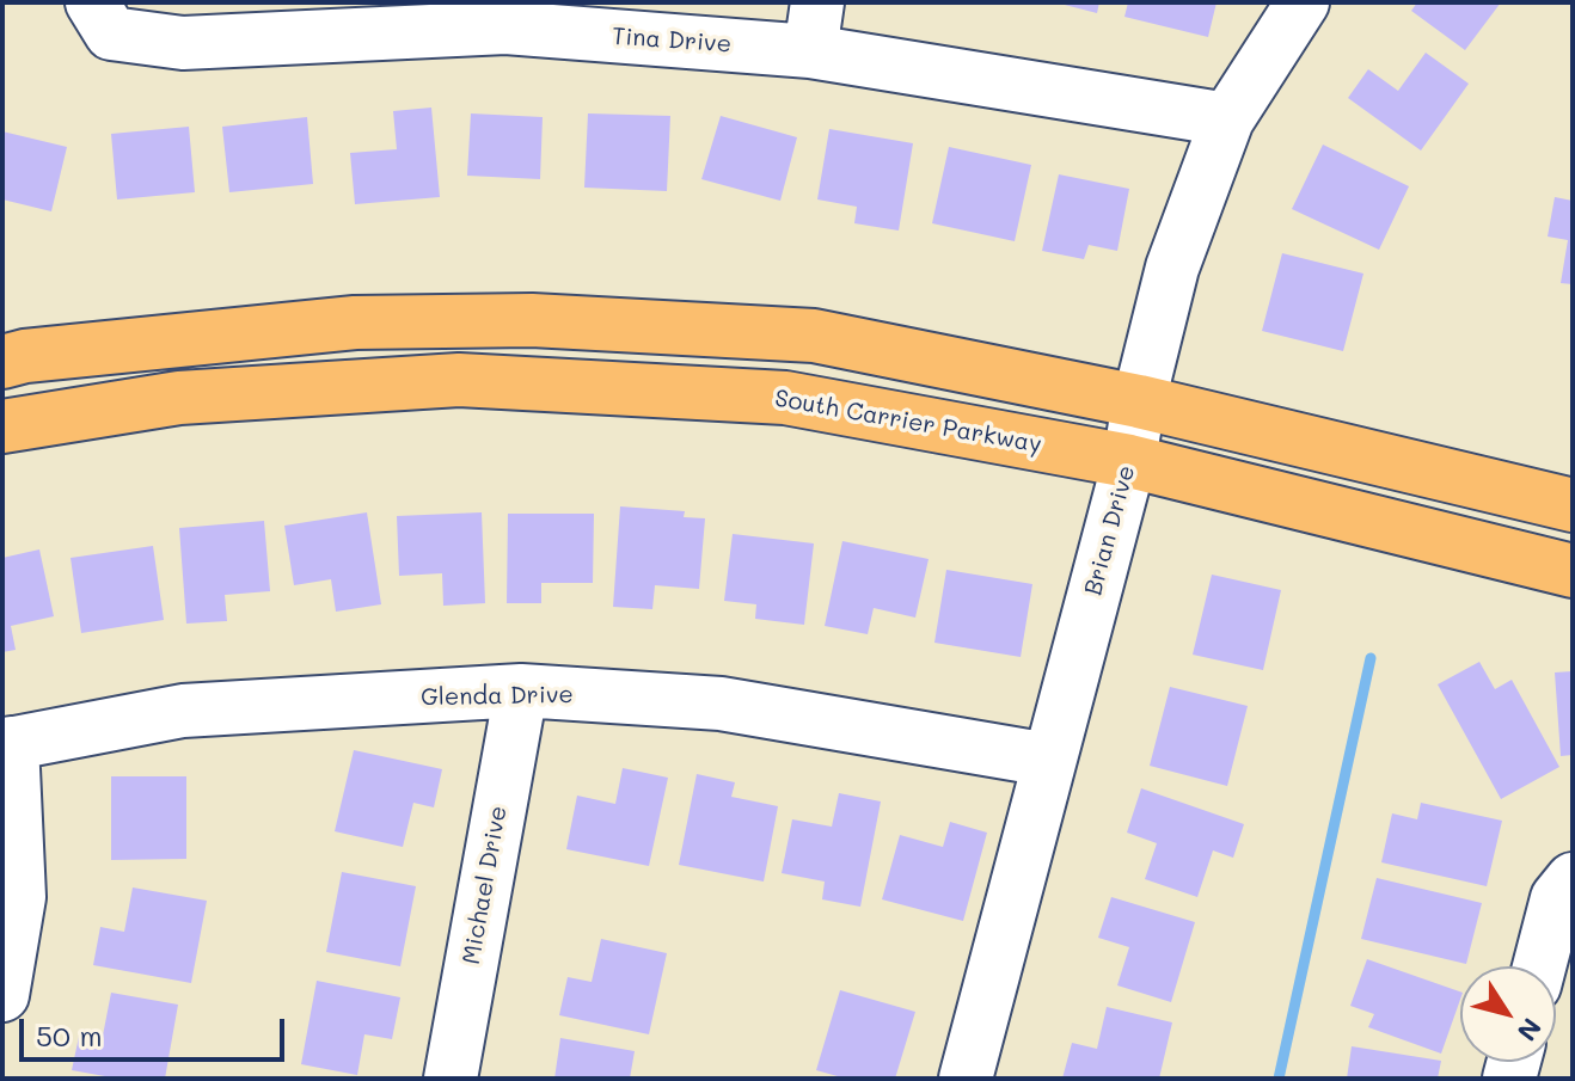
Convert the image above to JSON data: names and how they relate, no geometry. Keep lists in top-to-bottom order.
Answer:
{
  "streets": {
    "main road": ["South Carrier Parkway"],
    "street": [
      "Tina Drive",
      "Brian Drive",
      "Glenda Drive",
      "Michael Drive"
    ]
  },
  "crossings": [
    ["Tina Drive", "Brian Drive"],
    ["South Carrier Parkway", "Brian Drive"],
    ["Brian Drive", "Glenda Drive"],
    ["Glenda Drive", "Michael Drive"]
  ],
  "scale_bar": "50 m",
  "north": "bottom right"
}
